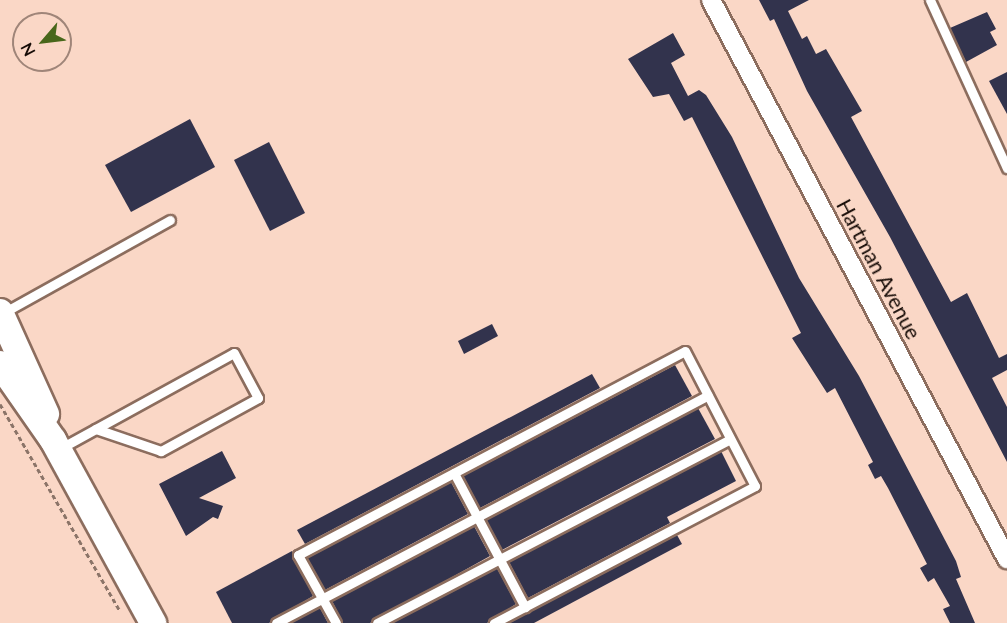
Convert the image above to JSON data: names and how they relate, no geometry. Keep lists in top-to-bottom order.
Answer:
{
  "streets": {
    "street": ["Hartman Avenue"]
  },
  "north": "bottom left"
}
